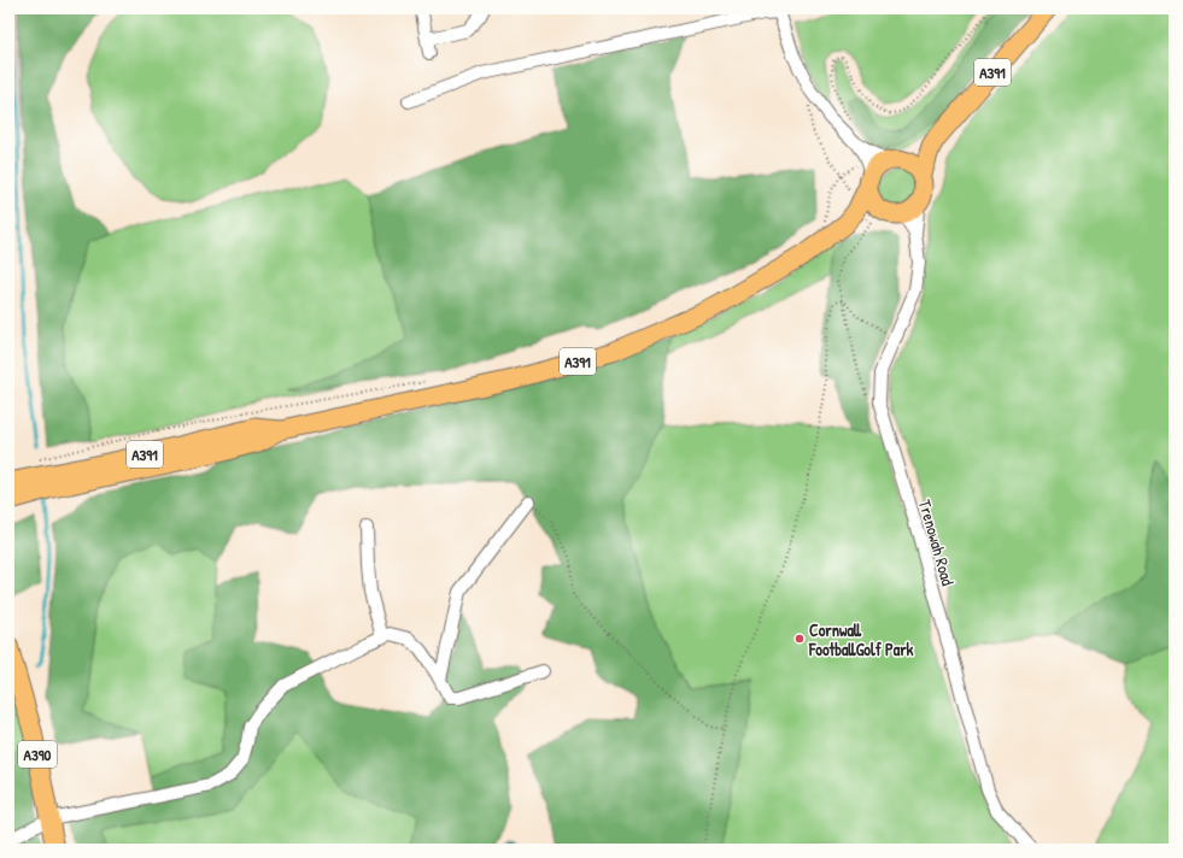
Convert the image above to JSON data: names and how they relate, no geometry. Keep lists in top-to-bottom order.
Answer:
{
  "streets": {
    "highway": ["A391", "A390"],
    "street": ["Trenowah Road"]
  },
  "crossings": [
    ["A391", "Trenowah Road"]
  ],
  "places": ["Cornwall FootballGolf Park"]
}
